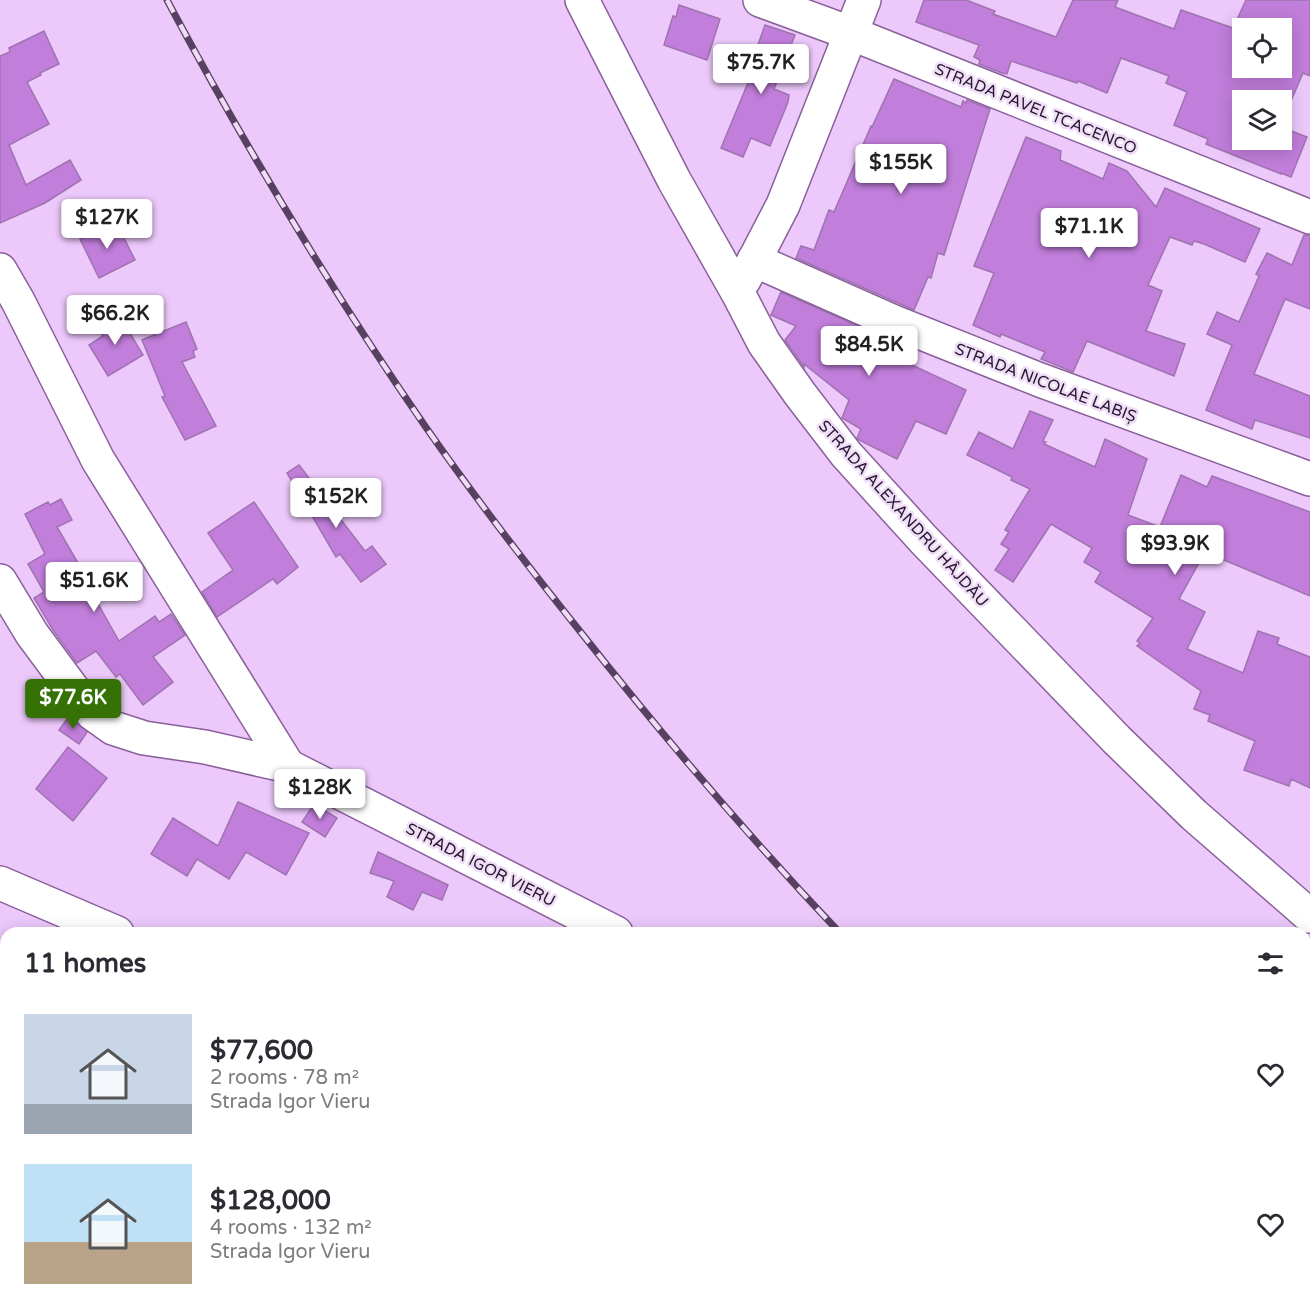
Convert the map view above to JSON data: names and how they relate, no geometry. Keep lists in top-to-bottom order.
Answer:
{
  "streets": {
    "street": [
      "STRADA PAVEL TCACENCO",
      "STRADA NICOLAE LABIȘ",
      "STRADA ALEXANDRU HÂJDĂU",
      "STRADA IGOR VIERU"
    ]
  },
  "page": {
    "price": [
      "$75.7K",
      "$155K",
      "$127K",
      "$71.1K",
      "$66.2K",
      "$84.5K",
      "$152K",
      "$93.9K",
      "$51.6K",
      "$77.6K",
      "$128K"
    ],
    "heading": "11 homes",
    "list": [
      {
        "name": "$77,600",
        "note": "2 rooms · 78 m² · Strada Igor Vieru"
      },
      {
        "name": "$128,000",
        "note": "4 rooms · 132 m² · Strada Igor Vieru"
      }
    ]
  }
}
